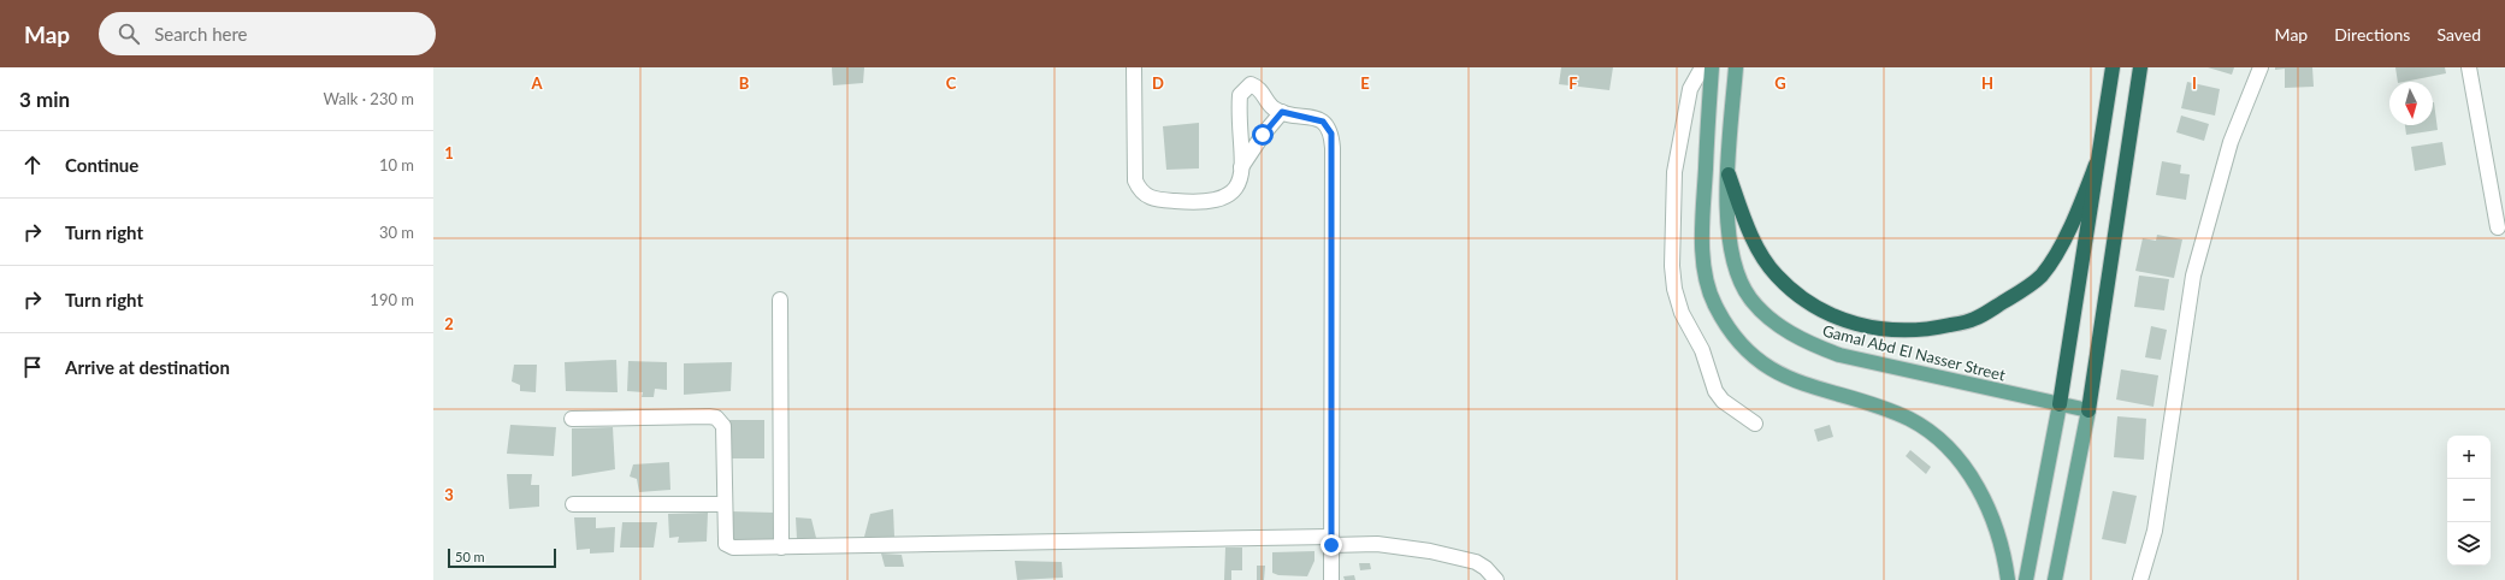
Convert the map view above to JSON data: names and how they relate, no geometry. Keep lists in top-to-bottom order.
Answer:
{
  "streets": {
    "main road": ["Gamal Abd El Nasser Street"]
  },
  "scale_bar": "50 m",
  "north": "bottom",
  "page": {
    "header": "Map",
    "search": "Search here",
    "nav": ["Map", "Directions", "Saved"],
    "heading": ["3 min", "Walk · 230 m"],
    "list": [
      ["Continue", "10 m"],
      ["Turn right", "30 m"],
      ["Turn right", "190 m"],
      "Arrive at destination"
    ],
    "map_buttons": ["+", "−"],
    "scale": "50 m"
  },
  "grid": {
    "columns": [
      "A",
      "B",
      "C",
      "D",
      "E",
      "F",
      "G",
      "H",
      "I"
    ],
    "rows": ["1", "2", "3"]
  }
}
